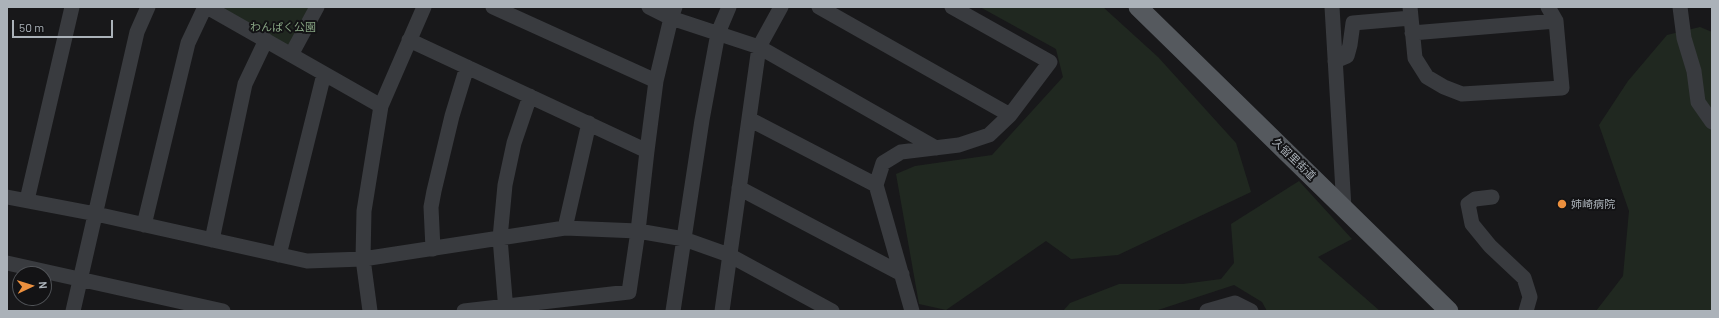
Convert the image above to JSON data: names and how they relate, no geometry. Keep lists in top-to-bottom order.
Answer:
{
  "streets": {
    "main road": ["久留里街道"]
  },
  "parks": ["わんぱく公園"],
  "places": ["姉崎病院"],
  "scale_bar": "50 m",
  "north": "right"
}
